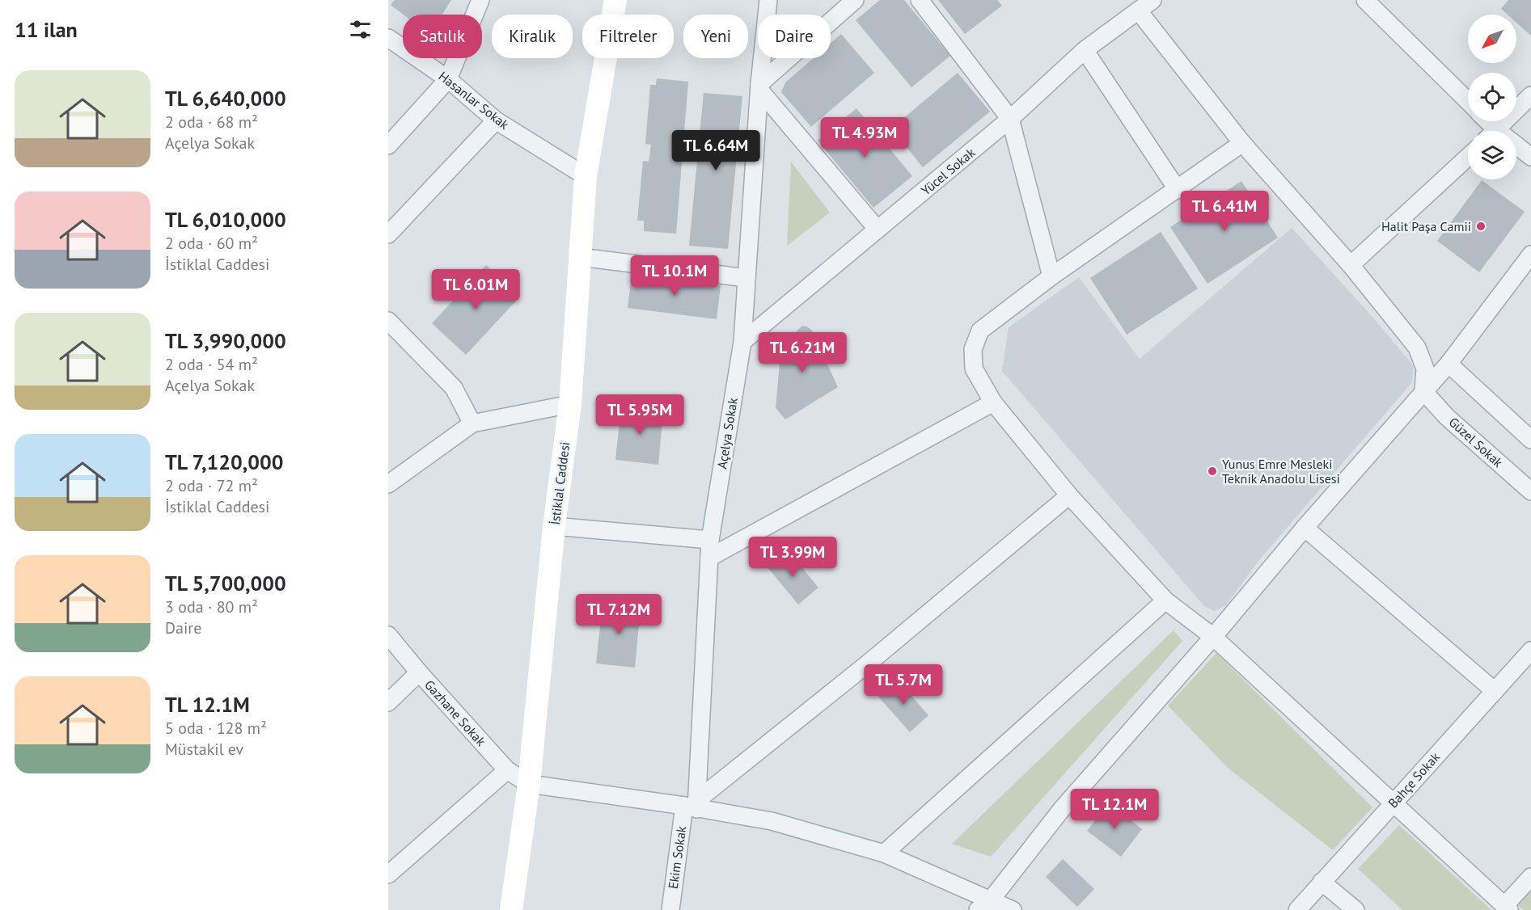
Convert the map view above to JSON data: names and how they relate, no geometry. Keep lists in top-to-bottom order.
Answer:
{
  "streets": {
    "main road": ["İstiklal Caddesi"],
    "street": [
      "Hasanlar Sokak",
      "Yücel Sokak",
      "Açelya Sokak",
      "Güzel Sokak",
      "Gazhane Sokak",
      "Bahçe Sokak",
      "Ekim Sokak"
    ]
  },
  "crossings": [
    ["Hasanlar Sokak", "İstiklal Caddesi"],
    ["Yücel Sokak", "Açelya Sokak"],
    ["Açelya Sokak", "Ekim Sokak"],
    ["İstiklal Caddesi", "Gazhane Sokak"]
  ],
  "places": ["Halit Paşa Camii", "Yunus Emre Mesleki Teknik Anadolu Lisesi"],
  "north": "bottom left",
  "page": {
    "heading": "11 ilan",
    "chip": [
      "Satılık",
      "Kiralık",
      "Filtreler",
      "Yeni",
      "Daire"
    ],
    "list": [
      {
        "name": "TL 6,640,000",
        "note": "2 oda · 68 m² · Açelya Sokak"
      },
      {
        "name": "TL 6,010,000",
        "note": "2 oda · 60 m² · İstiklal Caddesi"
      },
      {
        "name": "TL 3,990,000",
        "note": "2 oda · 54 m² · Açelya Sokak"
      },
      {
        "name": "TL 7,120,000",
        "note": "2 oda · 72 m² · İstiklal Caddesi"
      },
      {
        "name": "TL 5,700,000",
        "note": "3 oda · 80 m² · Daire"
      },
      {
        "name": "TL 12.1M",
        "note": "5 oda · 128 m² · Müstakil ev"
      }
    ],
    "price": [
      "TL 4.93M",
      "TL 6.64M",
      "TL 6.41M",
      "TL 10.1M",
      "TL 6.01M",
      "TL 6.21M",
      "TL 5.95M",
      "TL 3.99M",
      "TL 7.12M",
      "TL 5.7M",
      "TL 12.1M"
    ]
  }
}
